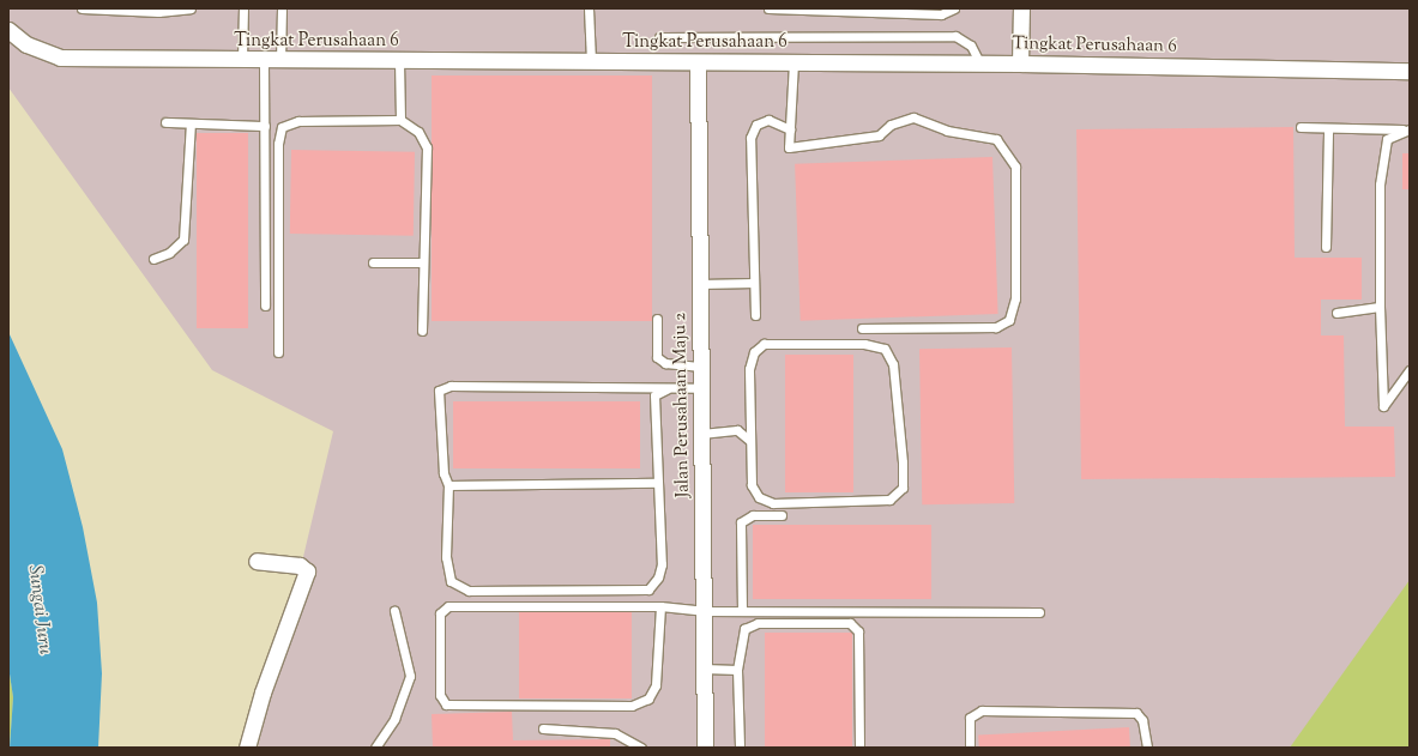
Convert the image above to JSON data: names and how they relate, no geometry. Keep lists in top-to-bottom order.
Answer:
{
  "streets": {
    "street": ["Tingkat Perusahaan 6", "Jalan Perusahaan Maju 2"]
  },
  "crossings": [
    ["Tingkat Perusahaan 6", "Jalan Perusahaan Maju 2"]
  ],
  "water": ["Sungai Juru"]
}
